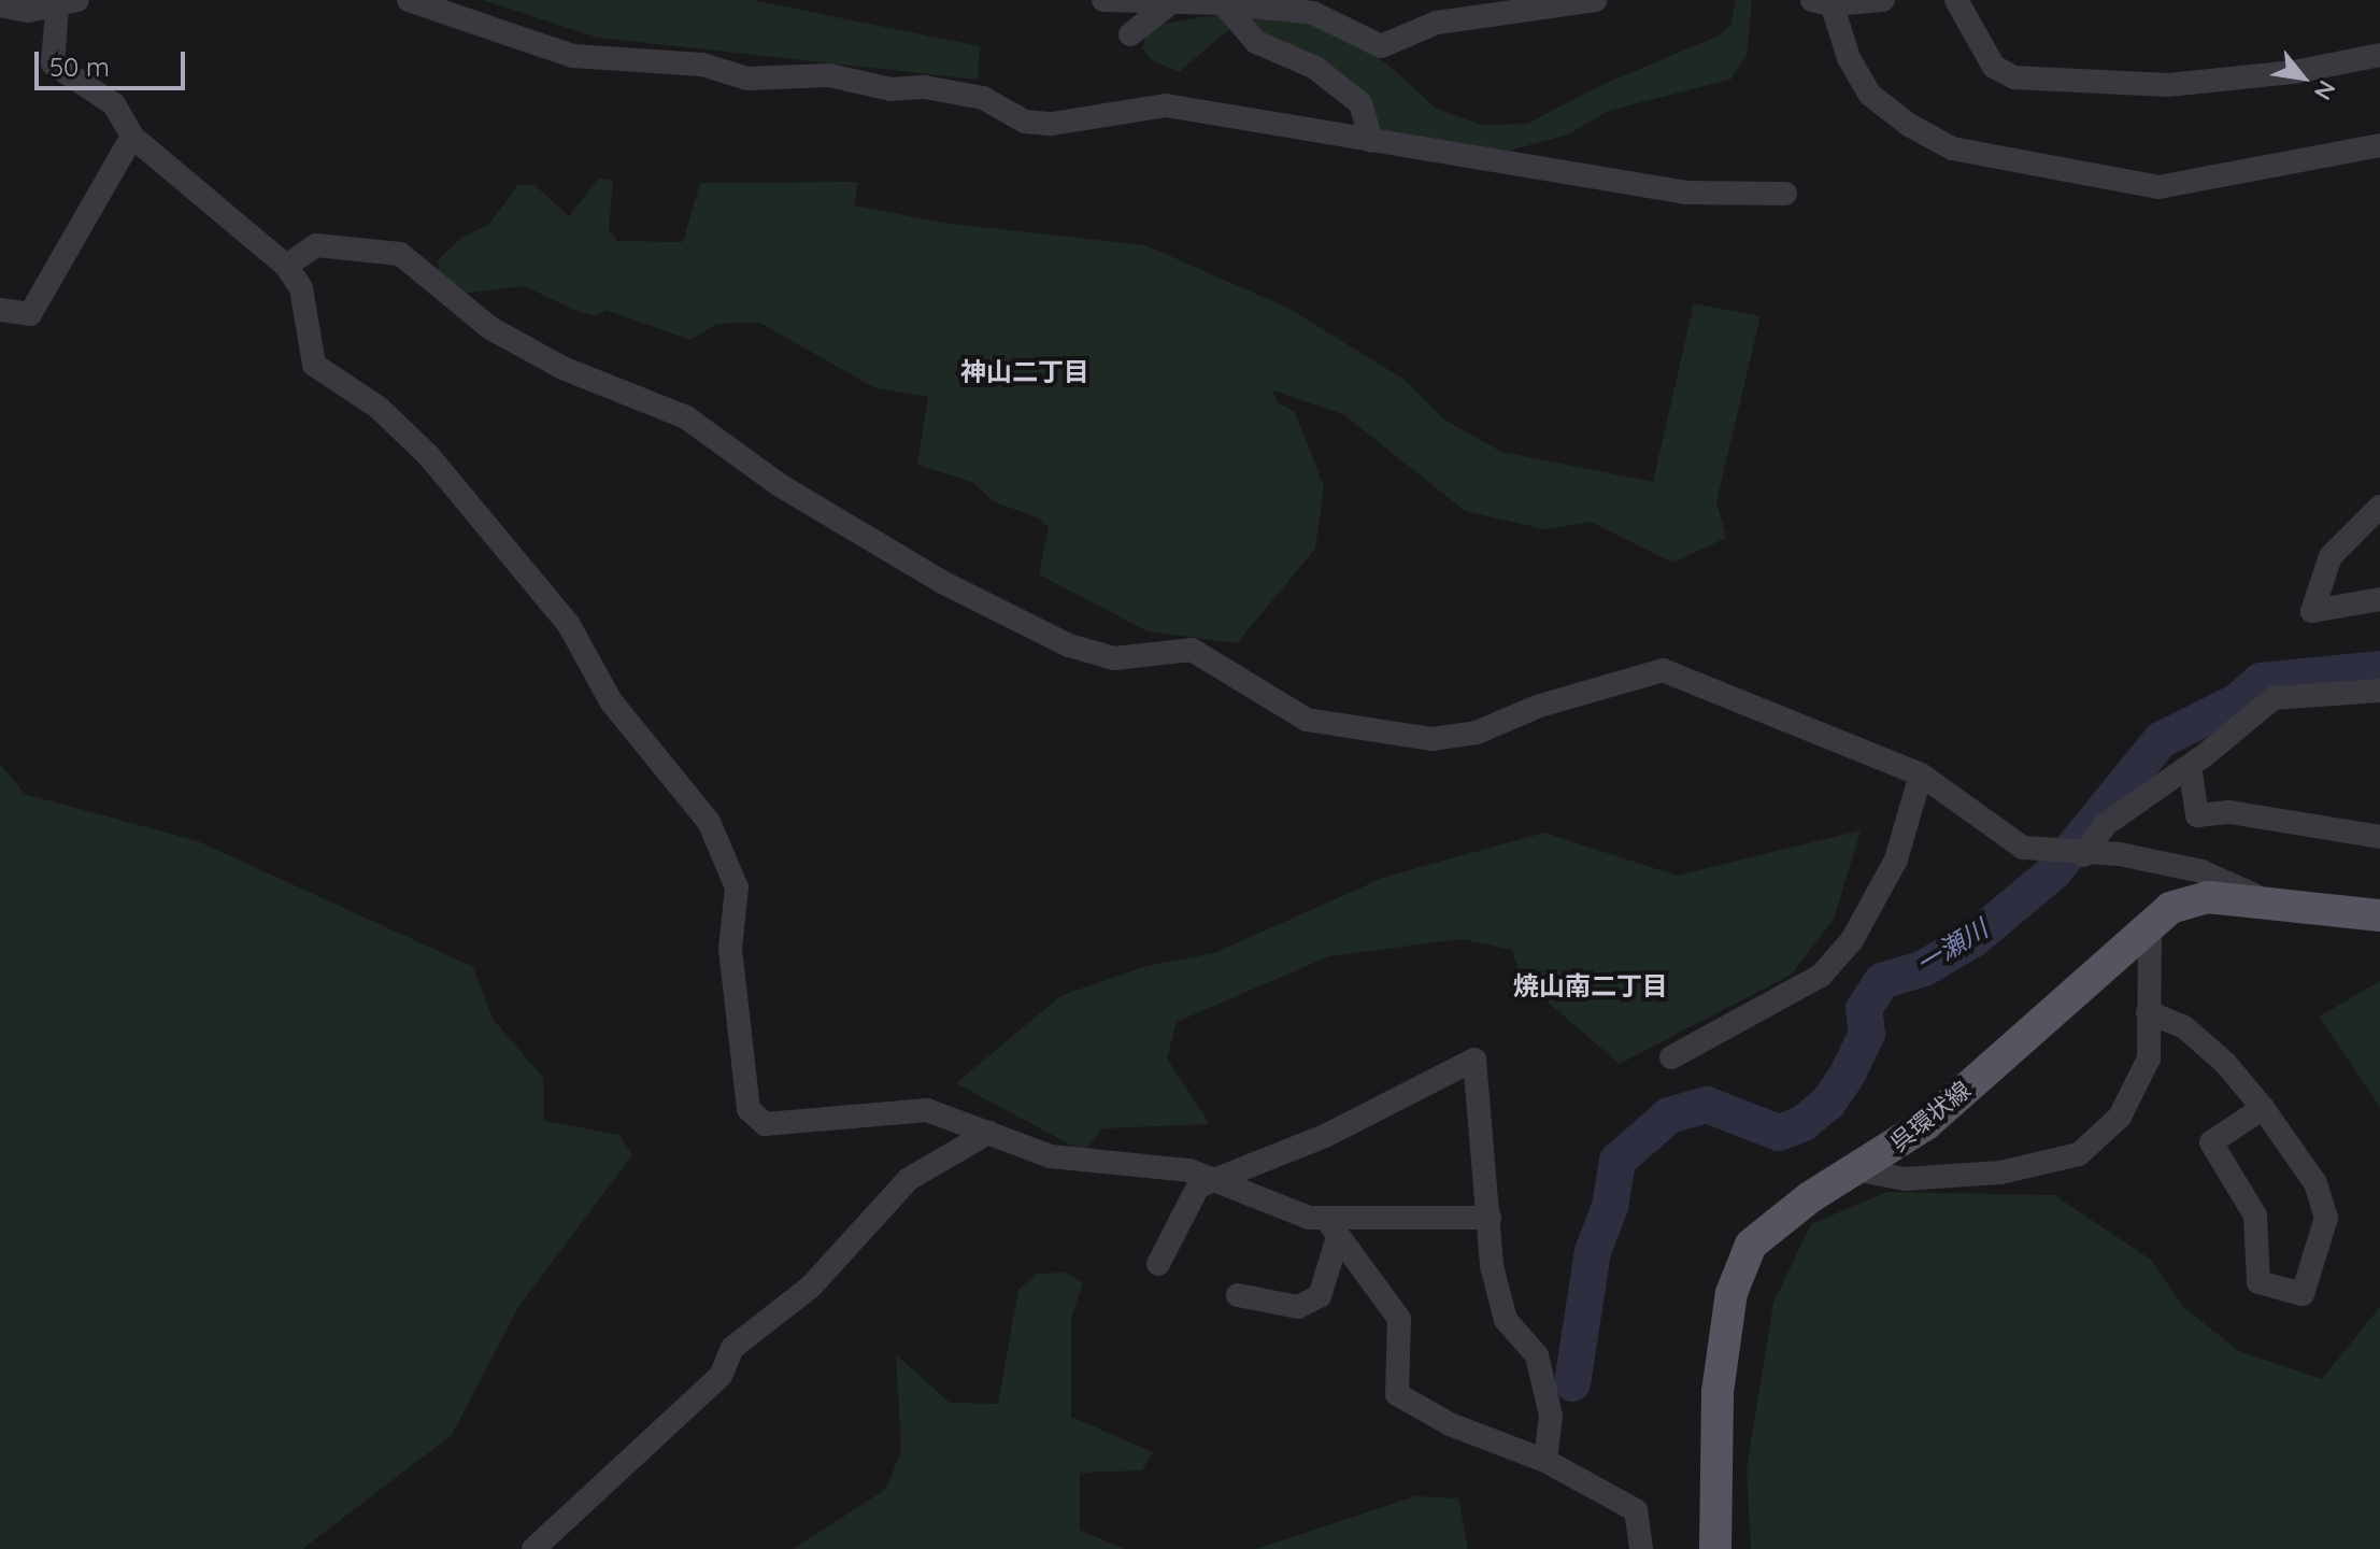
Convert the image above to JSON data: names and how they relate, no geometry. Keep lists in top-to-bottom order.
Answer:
{
  "streets": {
    "main road": ["呉環状線"]
  },
  "districts": ["神山二丁目", "焼山南二丁目"],
  "water": ["一瀬川"],
  "scale_bar": "50 m",
  "north": "bottom right"
}
